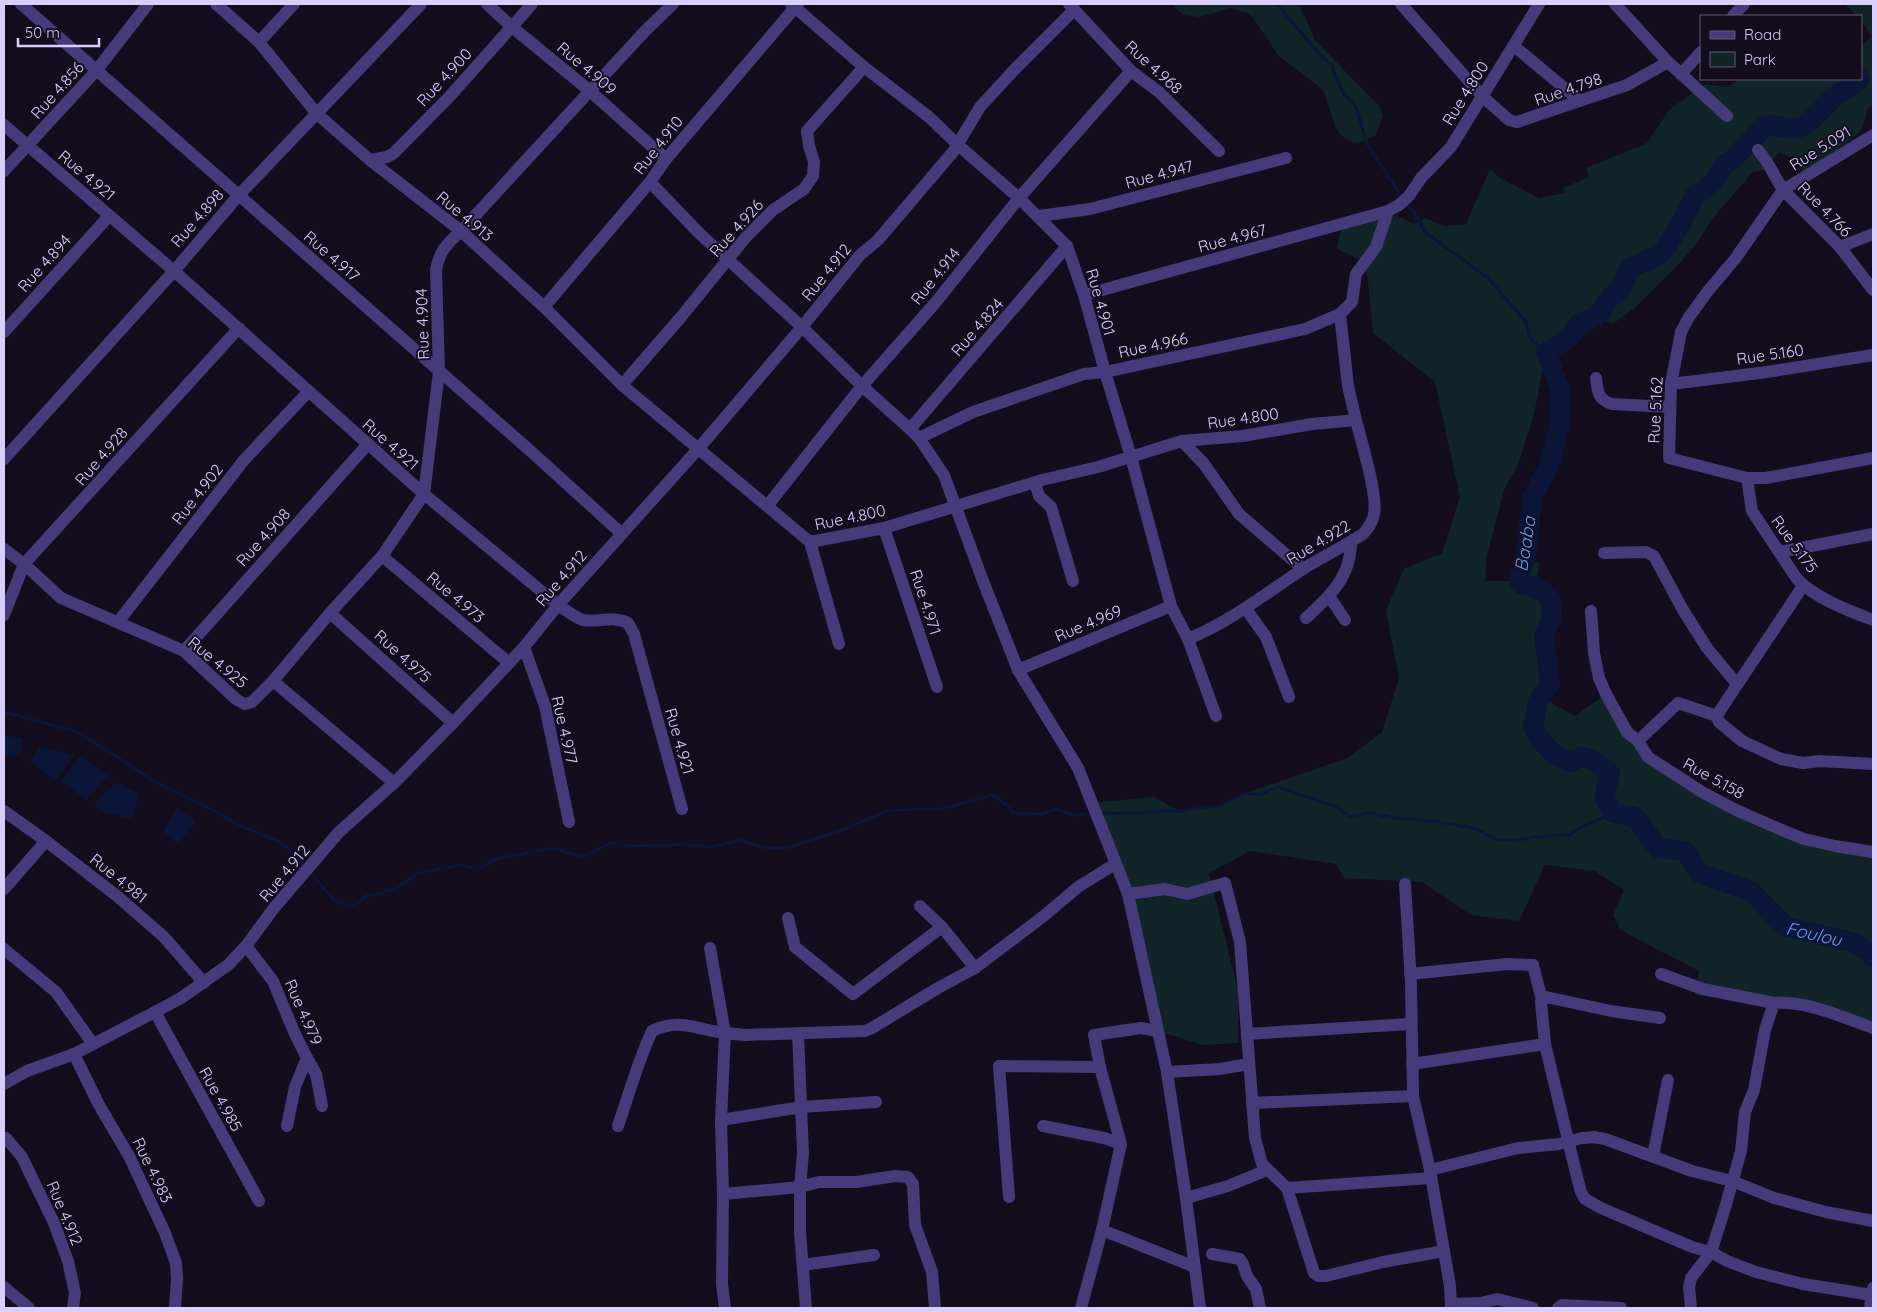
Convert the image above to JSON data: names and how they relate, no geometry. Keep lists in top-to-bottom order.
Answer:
{
  "streets": {
    "street": [
      "Rue 4.968",
      "Rue 4.909",
      "Rue 4.900",
      "Rue 4.798",
      "Rue 4.856",
      "Rue 4.800",
      "Rue 4.910",
      "Rue 5.091",
      "Rue 4.947",
      "Rue 4.921",
      "Rue 4.766",
      "Rue 4.913",
      "Rue 4.898",
      "Rue 4.926",
      "Rue 4.967",
      "Rue 4.917",
      "Rue 4.894",
      "Rue 4.912",
      "Rue 4.914",
      "Rue 4.901",
      "Rue 4.904",
      "Rue 4.824",
      "Rue 4.966",
      "Rue 5.160",
      "Rue 5.162",
      "Rue 4.928",
      "Rue 4.902",
      "Rue 4.908",
      "Rue 4.922",
      "Rue 5.175",
      "Rue 4.973",
      "Rue 4.971",
      "Rue 4.969",
      "Rue 4.975",
      "Rue 4.925",
      "Rue 4.977",
      "Rue 5.158",
      "Rue 4.981",
      "Rue 4.979",
      "Rue 4.985",
      "Rue 4.983"
    ]
  },
  "crossings": [
    ["Rue 4.968", "Rue 4.912"],
    ["Rue 4.968", "Rue 4.914"],
    ["Rue 4.909", "Rue 4.900"],
    ["Rue 4.909", "Rue 4.910"],
    ["Rue 4.909", "Rue 4.904"],
    ["Rue 4.900", "Rue 4.913"],
    ["Rue 4.798", "Rue 4.800"],
    ["Rue 4.856", "Rue 4.921"],
    ["Rue 4.856", "Rue 4.917"],
    ["Rue 4.800", "Rue 4.913"],
    ["Rue 4.800", "Rue 4.967"],
    ["Rue 4.800", "Rue 4.912"],
    ["Rue 4.800", "Rue 4.914"],
    ["Rue 4.800", "Rue 4.901"],
    ["Rue 4.800", "Rue 4.966"],
    ["Rue 4.800", "Rue 4.922"],
    ["Rue 4.800", "Rue 4.971"],
    ["Rue 4.910", "Rue 4.913"],
    ["Rue 4.910", "Rue 4.901"],
    ["Rue 5.091", "Rue 4.766"],
    ["Rue 5.091", "Rue 5.162"],
    ["Rue 4.947", "Rue 4.901"],
    ["Rue 4.921", "Rue 4.898"],
    ["Rue 4.921", "Rue 4.894"],
    ["Rue 4.921", "Rue 4.912"],
    ["Rue 4.921", "Rue 4.904"],
    ["Rue 4.921", "Rue 4.928"],
    ["Rue 4.921", "Rue 4.902"],
    ["Rue 4.921", "Rue 4.908"],
    ["Rue 4.766", "Rue 5.162"],
    ["Rue 4.913", "Rue 4.898"],
    ["Rue 4.913", "Rue 4.926"],
    ["Rue 4.913", "Rue 4.912"],
    ["Rue 4.913", "Rue 4.904"],
    ["Rue 4.898", "Rue 4.917"],
    ["Rue 4.926", "Rue 4.901"],
    ["Rue 4.967", "Rue 4.901"],
    ["Rue 4.917", "Rue 4.912"],
    ["Rue 4.917", "Rue 4.904"],
    ["Rue 4.912", "Rue 4.901"],
    ["Rue 4.912", "Rue 4.973"],
    ["Rue 4.912", "Rue 4.975"],
    ["Rue 4.912", "Rue 4.925"],
    ["Rue 4.912", "Rue 4.977"],
    ["Rue 4.912", "Rue 4.981"],
    ["Rue 4.912", "Rue 4.979"],
    ["Rue 4.912", "Rue 4.985"],
    ["Rue 4.912", "Rue 4.983"],
    ["Rue 4.914", "Rue 4.901"],
    ["Rue 4.901", "Rue 4.824"],
    ["Rue 4.901", "Rue 4.966"],
    ["Rue 4.901", "Rue 4.922"],
    ["Rue 4.901", "Rue 4.969"],
    ["Rue 4.904", "Rue 4.973"],
    ["Rue 4.904", "Rue 4.975"],
    ["Rue 4.904", "Rue 4.925"],
    ["Rue 4.824", "Rue 4.966"],
    ["Rue 5.160", "Rue 5.162"],
    ["Rue 5.162", "Rue 5.175"],
    ["Rue 4.928", "Rue 4.925"],
    ["Rue 4.902", "Rue 4.925"],
    ["Rue 4.908", "Rue 4.925"]
  ],
  "water": ["Baaba", "Foulou"],
  "legend": ["Road", "Park"],
  "scale_bar": "50 m"
}
